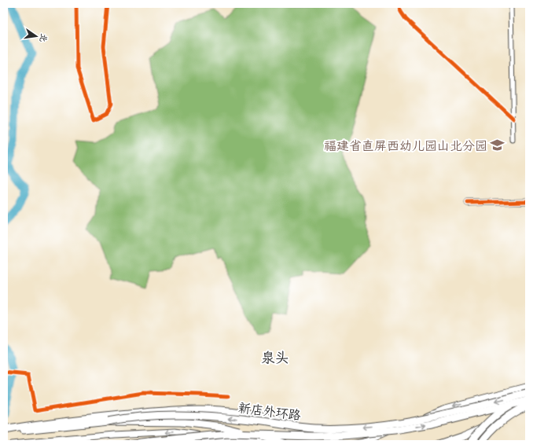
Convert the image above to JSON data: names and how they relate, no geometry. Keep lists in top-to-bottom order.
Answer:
{
  "streets": {
    "highway": ["新店外环路"]
  },
  "districts": ["泉头"],
  "places": {
    "school or university": ["福建省直屏西幼儿园山北分园"]
  },
  "north": "right"
}
